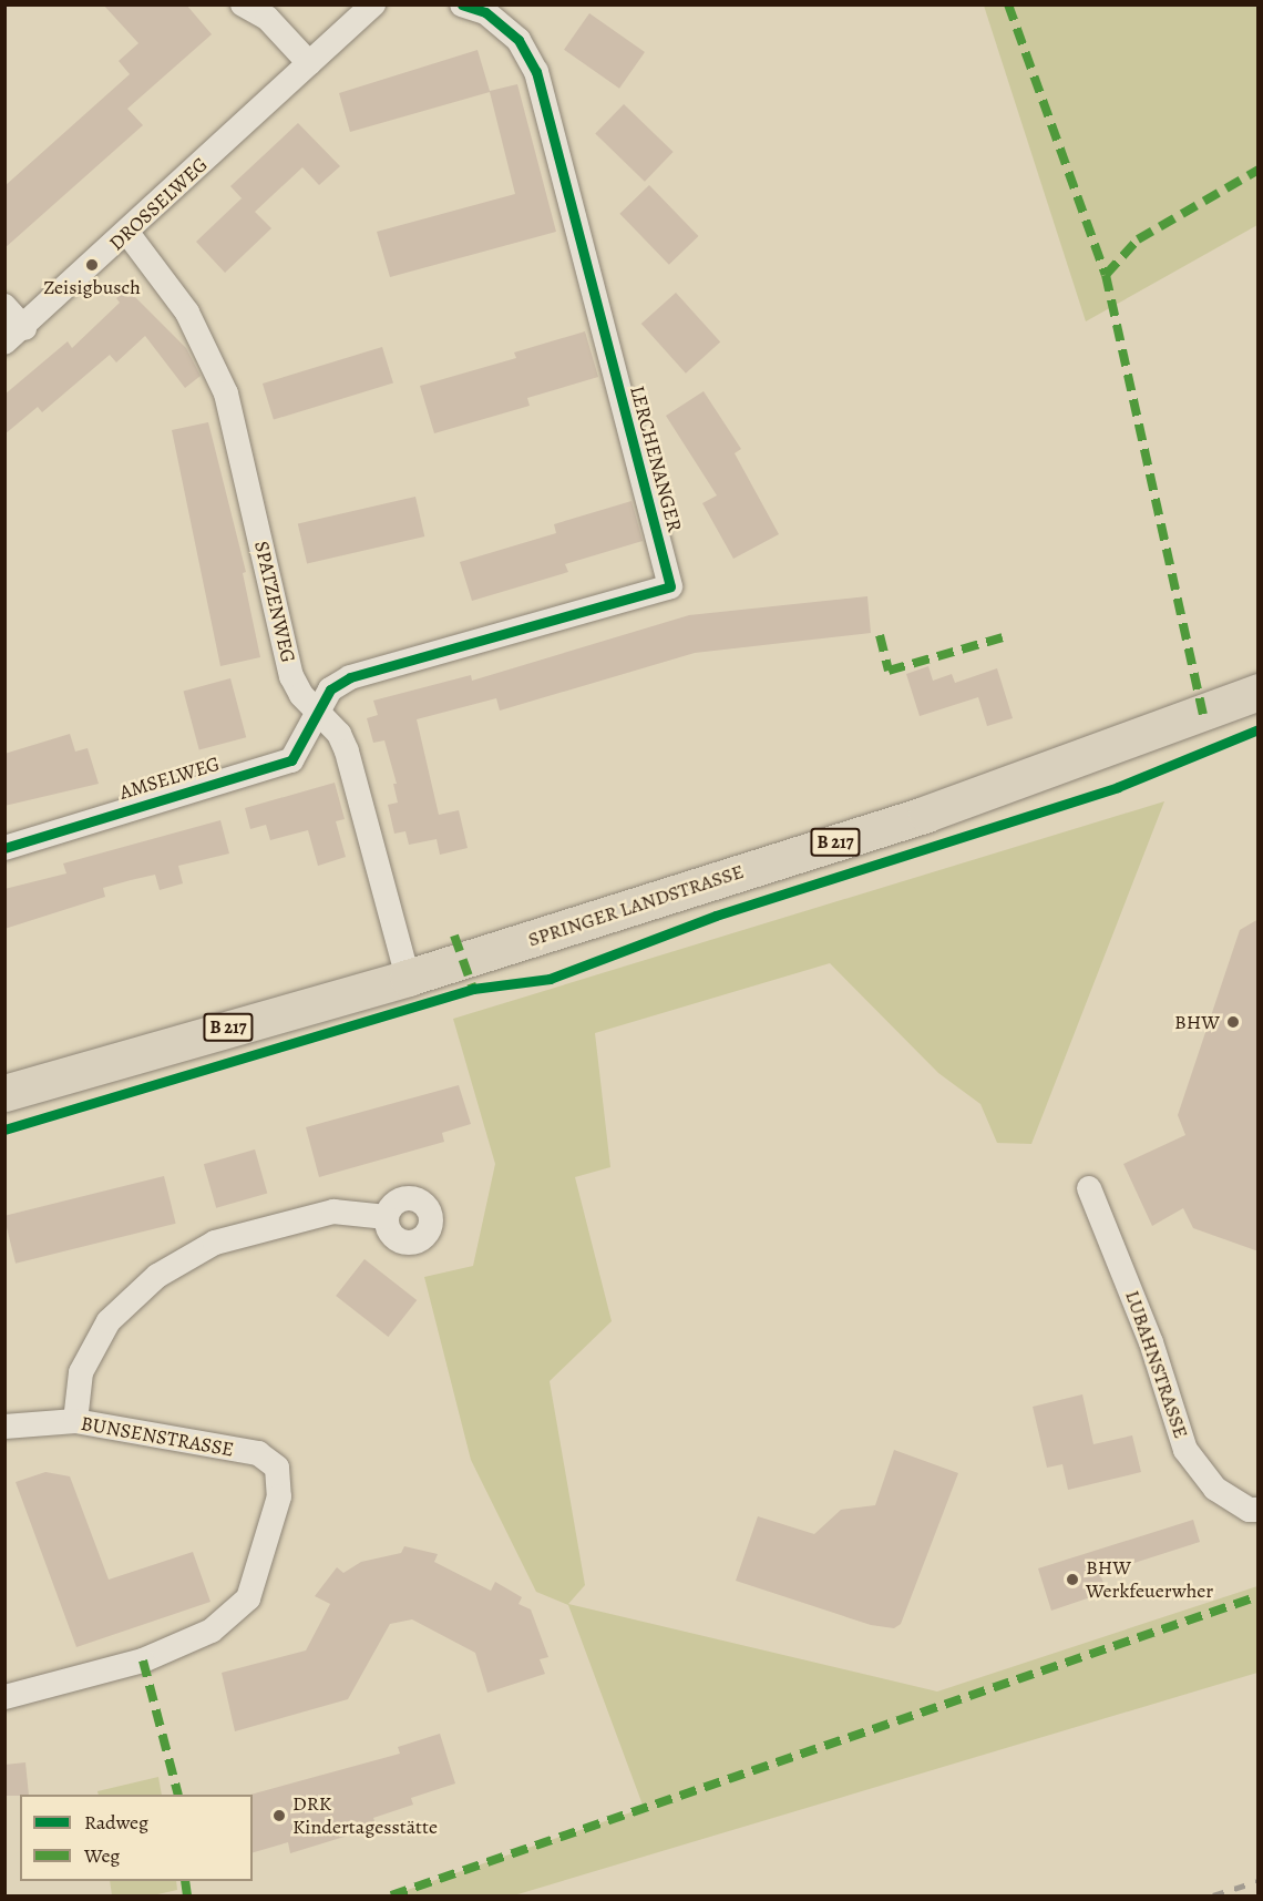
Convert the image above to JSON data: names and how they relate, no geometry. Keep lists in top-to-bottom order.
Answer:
{
  "streets": {
    "main road": ["B 217", "SPRINGER LANDSTRASSE"],
    "street": [
      "DROSSELWEG",
      "LERCHENANGER",
      "SPATZENWEG",
      "AMSELWEG",
      "LUBAHNSTRASSE",
      "BUNSENSTRASSE"
    ]
  },
  "crossings": [
    ["DROSSELWEG", "SPATZENWEG"],
    ["LERCHENANGER", "SPATZENWEG"],
    ["LERCHENANGER", "AMSELWEG"],
    ["SPATZENWEG", "AMSELWEG"],
    ["SPATZENWEG", "SPRINGER LANDSTRASSE"]
  ],
  "places": [
    "Zeisigbusch",
    "BHW",
    "BHW Werkfeuerwher",
    "DRK Kindertagesstätte"
  ],
  "legend": ["Radweg", "Weg"]
}
